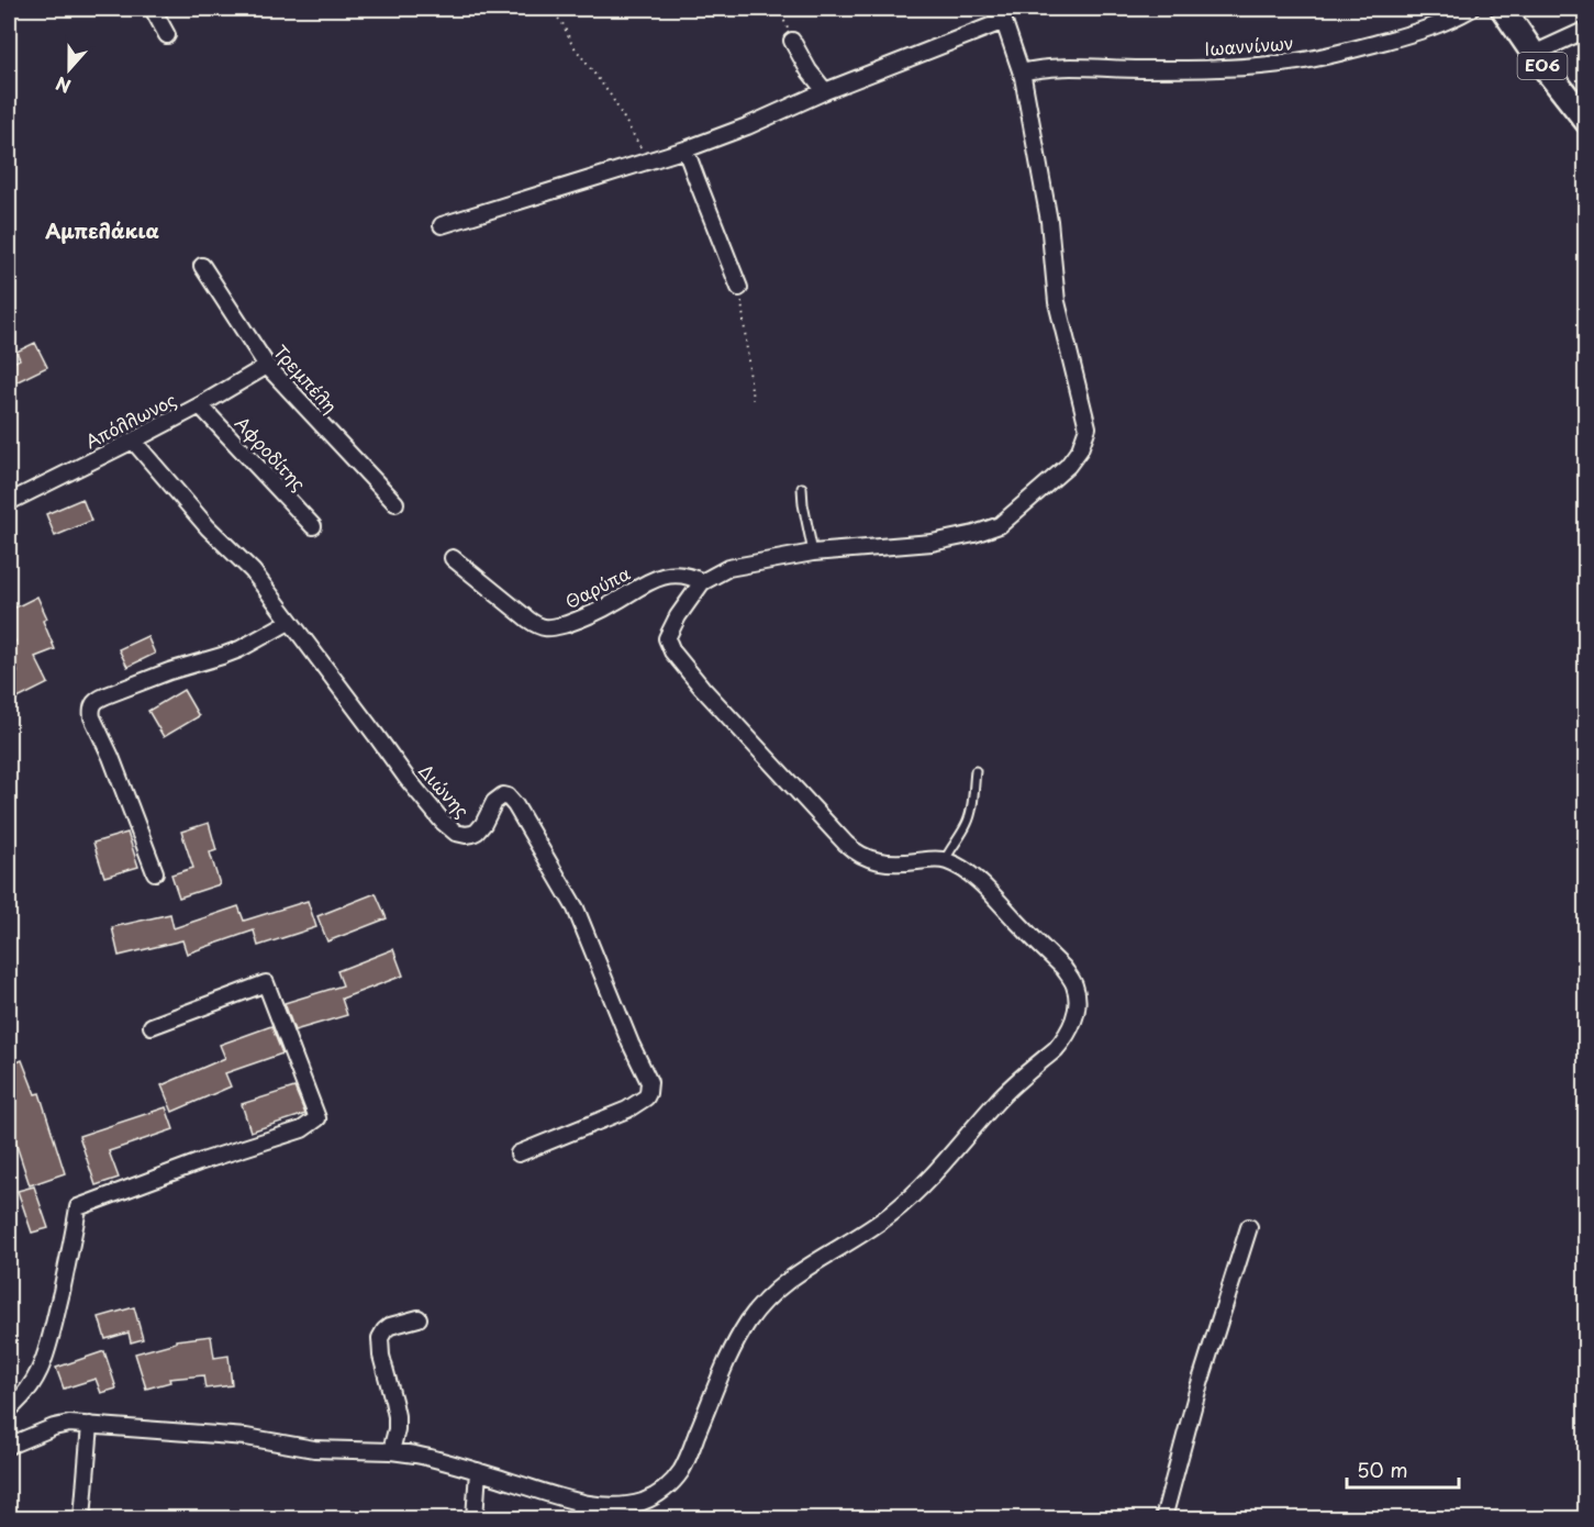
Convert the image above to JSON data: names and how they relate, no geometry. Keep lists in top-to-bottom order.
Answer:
{
  "streets": {
    "main road": ["ΕΟ6"],
    "street": [
      "Ιωαννίνων",
      "Τρεμπέλη",
      "Απόλλωνος",
      "Αφροδίτης",
      "Θαρύπα",
      "Διώνης"
    ]
  },
  "crossings": [
    ["Τρεμπέλη", "Απόλλωνος"],
    ["Απόλλωνος", "Αφροδίτης"],
    ["Απόλλωνος", "Διώνης"]
  ],
  "districts": ["Αμπελάκια"],
  "scale_bar": "50 m",
  "north": "bottom"
}
